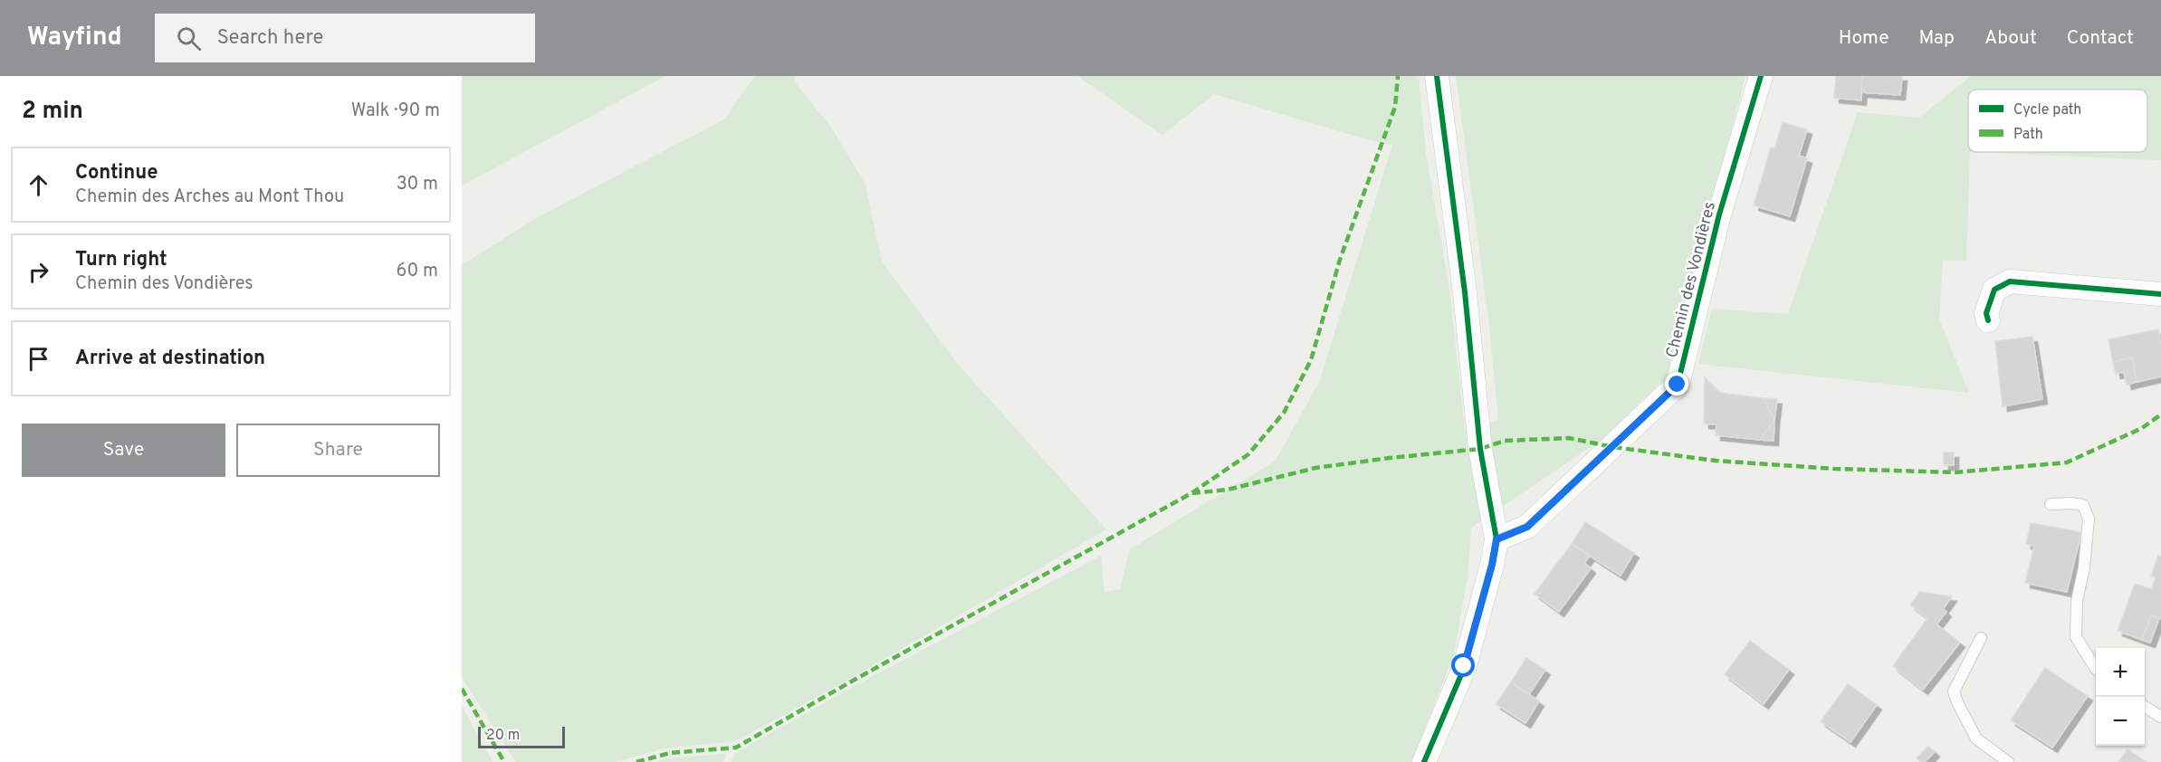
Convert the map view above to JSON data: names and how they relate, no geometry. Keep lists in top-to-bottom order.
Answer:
{
  "streets": {
    "street": ["Chemin des Vondières"]
  },
  "legend": ["Cycle path", "Path"],
  "scale_bar": "20 m",
  "page": {
    "header": "Wayfind",
    "search": "Search here",
    "nav": [
      "Home",
      "Map",
      "About",
      "Contact"
    ],
    "heading": ["2 min", "Walk · 90 m"],
    "list": [
      ["Continue", "Chemin des Arches au Mont Thou", "30 m"],
      ["Turn right", "Chemin des Vondières", "60 m"],
      "Arrive at destination"
    ],
    "buttons": ["Save", "Share"],
    "map_buttons": ["+", "−"],
    "scale": "20 m"
  }
}
